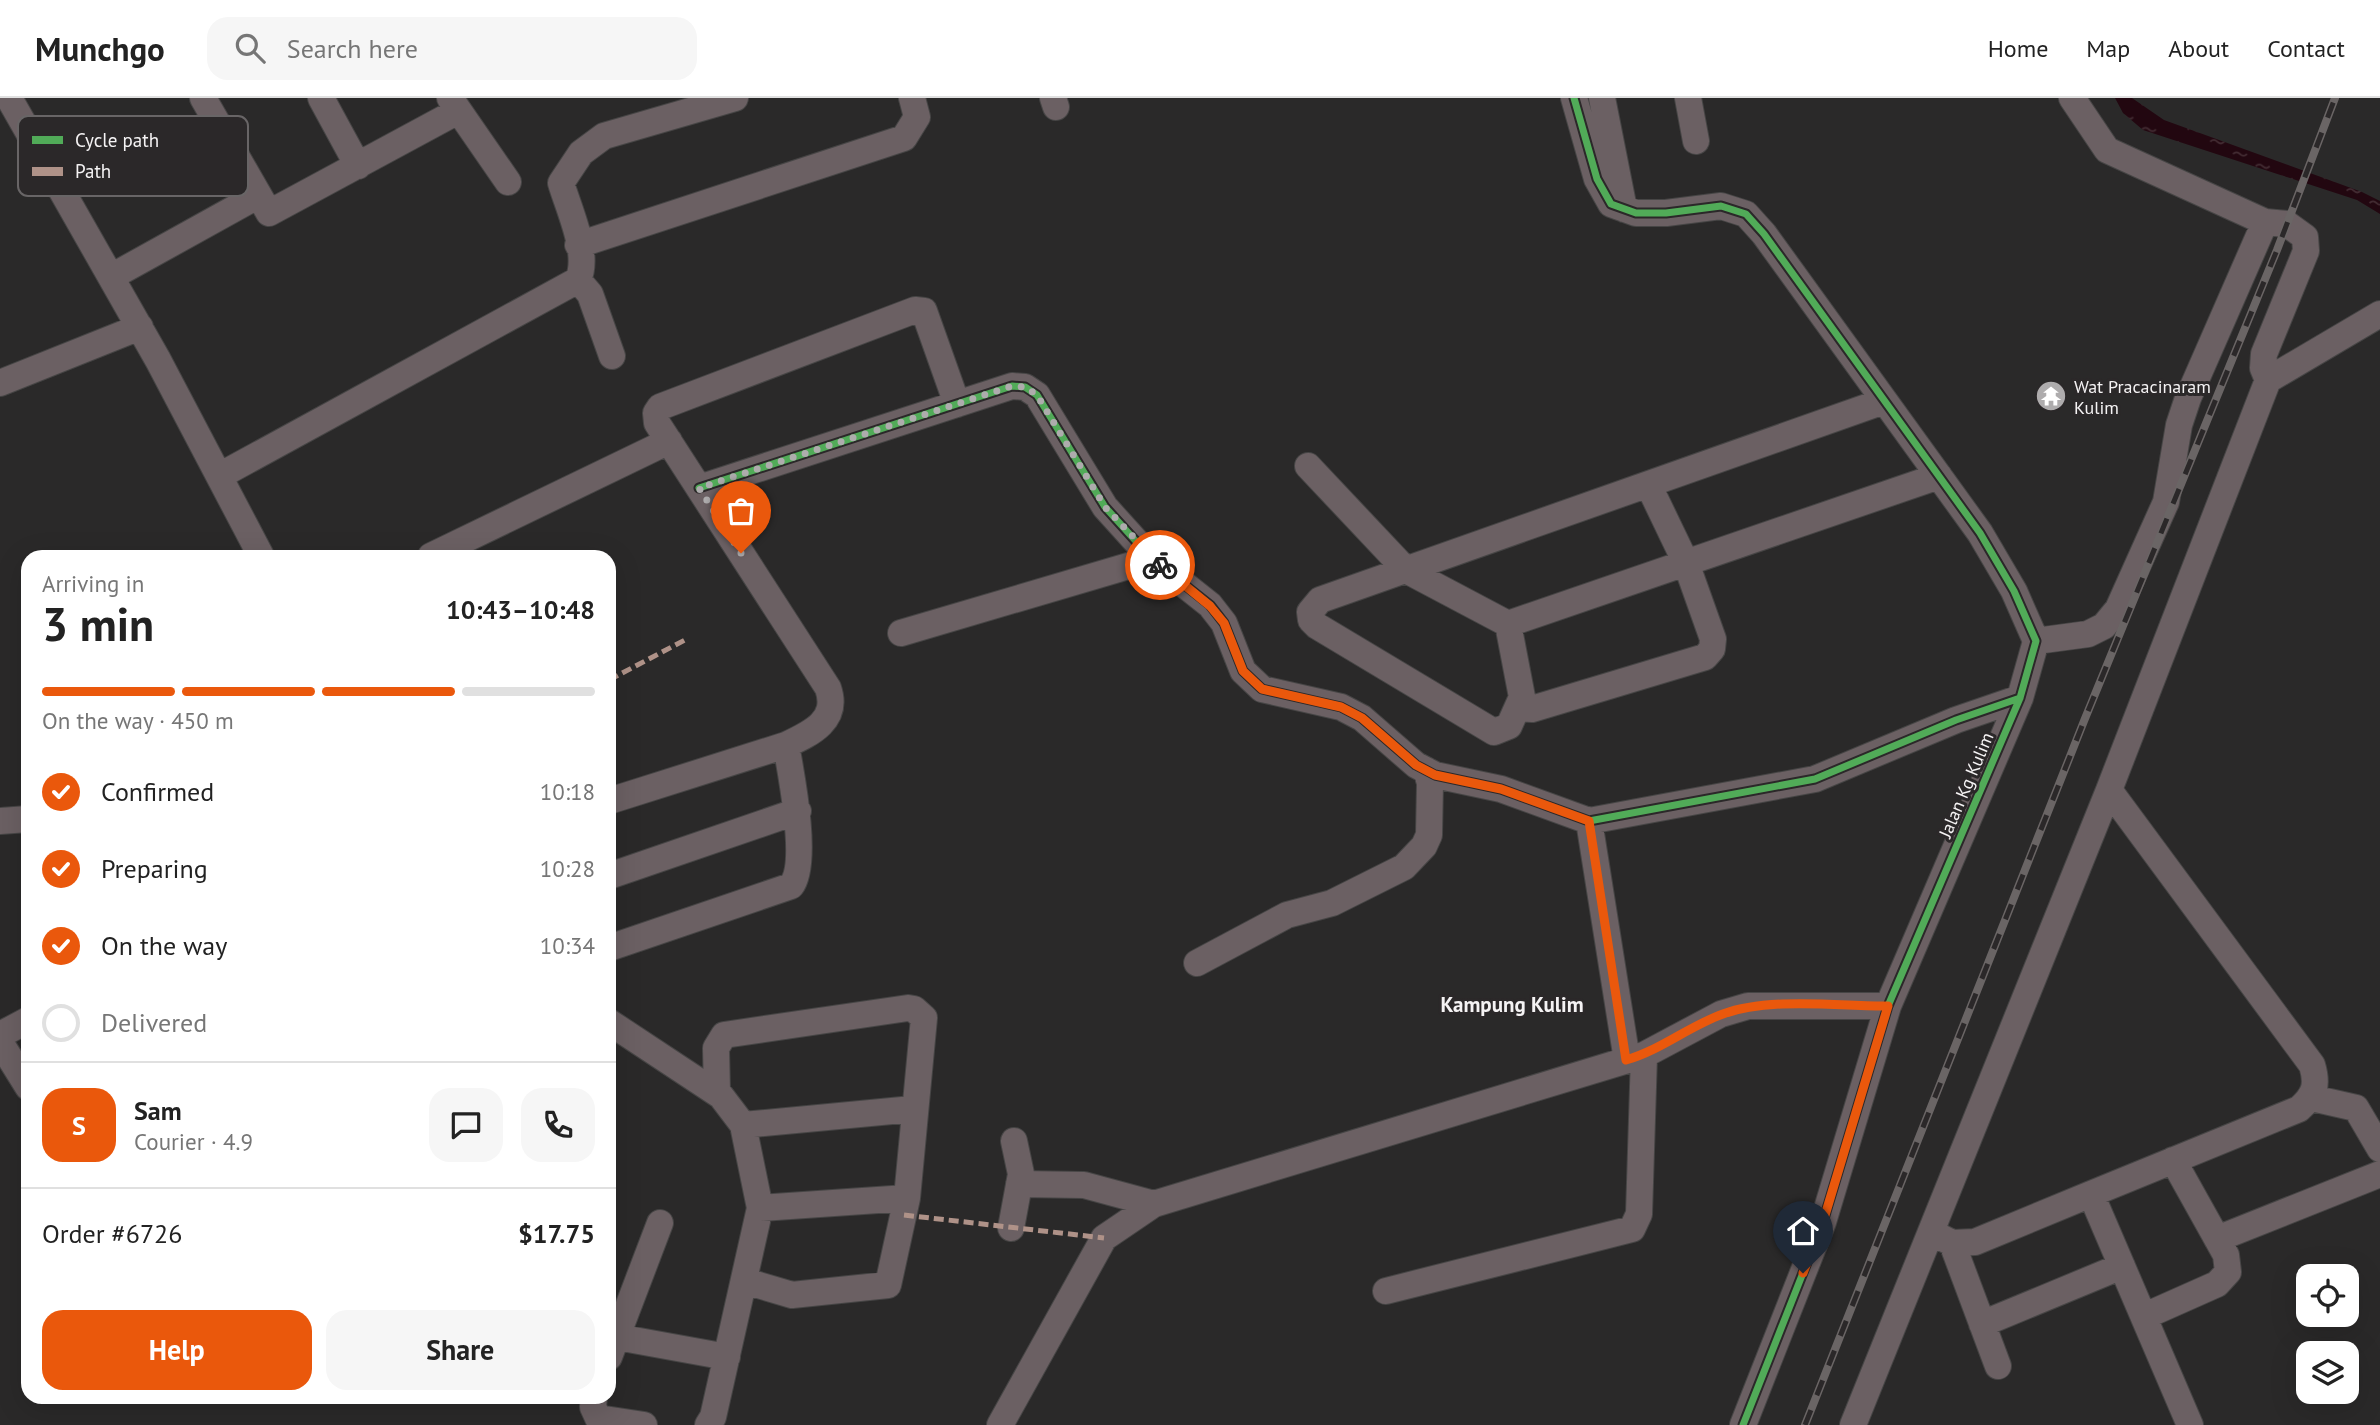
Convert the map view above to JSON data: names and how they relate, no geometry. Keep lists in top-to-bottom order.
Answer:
{
  "streets": {
    "street": ["Jalan Kg Kulim"]
  },
  "districts": ["Kampung Kulim"],
  "places": {
    "temple": ["Wat Pracacinaram Kulim"]
  },
  "legend": ["Cycle path", "Path"],
  "page": {
    "header": "Munchgo",
    "search": "Search here",
    "nav": [
      "Home",
      "Map",
      "About",
      "Contact"
    ],
    "heading": ["3 min", "Arriving in", "10:43–10:48"],
    "panel": [
      "Sam",
      "Courier · 4.9",
      "Order #6726",
      "$17.75"
    ],
    "bar": "On the way · 450 m",
    "list": [
      ["Confirmed", "10:18"],
      ["Preparing", "10:28"],
      ["On the way", "10:34"],
      "Delivered"
    ],
    "round": "S",
    "buttons": ["Help", "Share"]
  }
}
